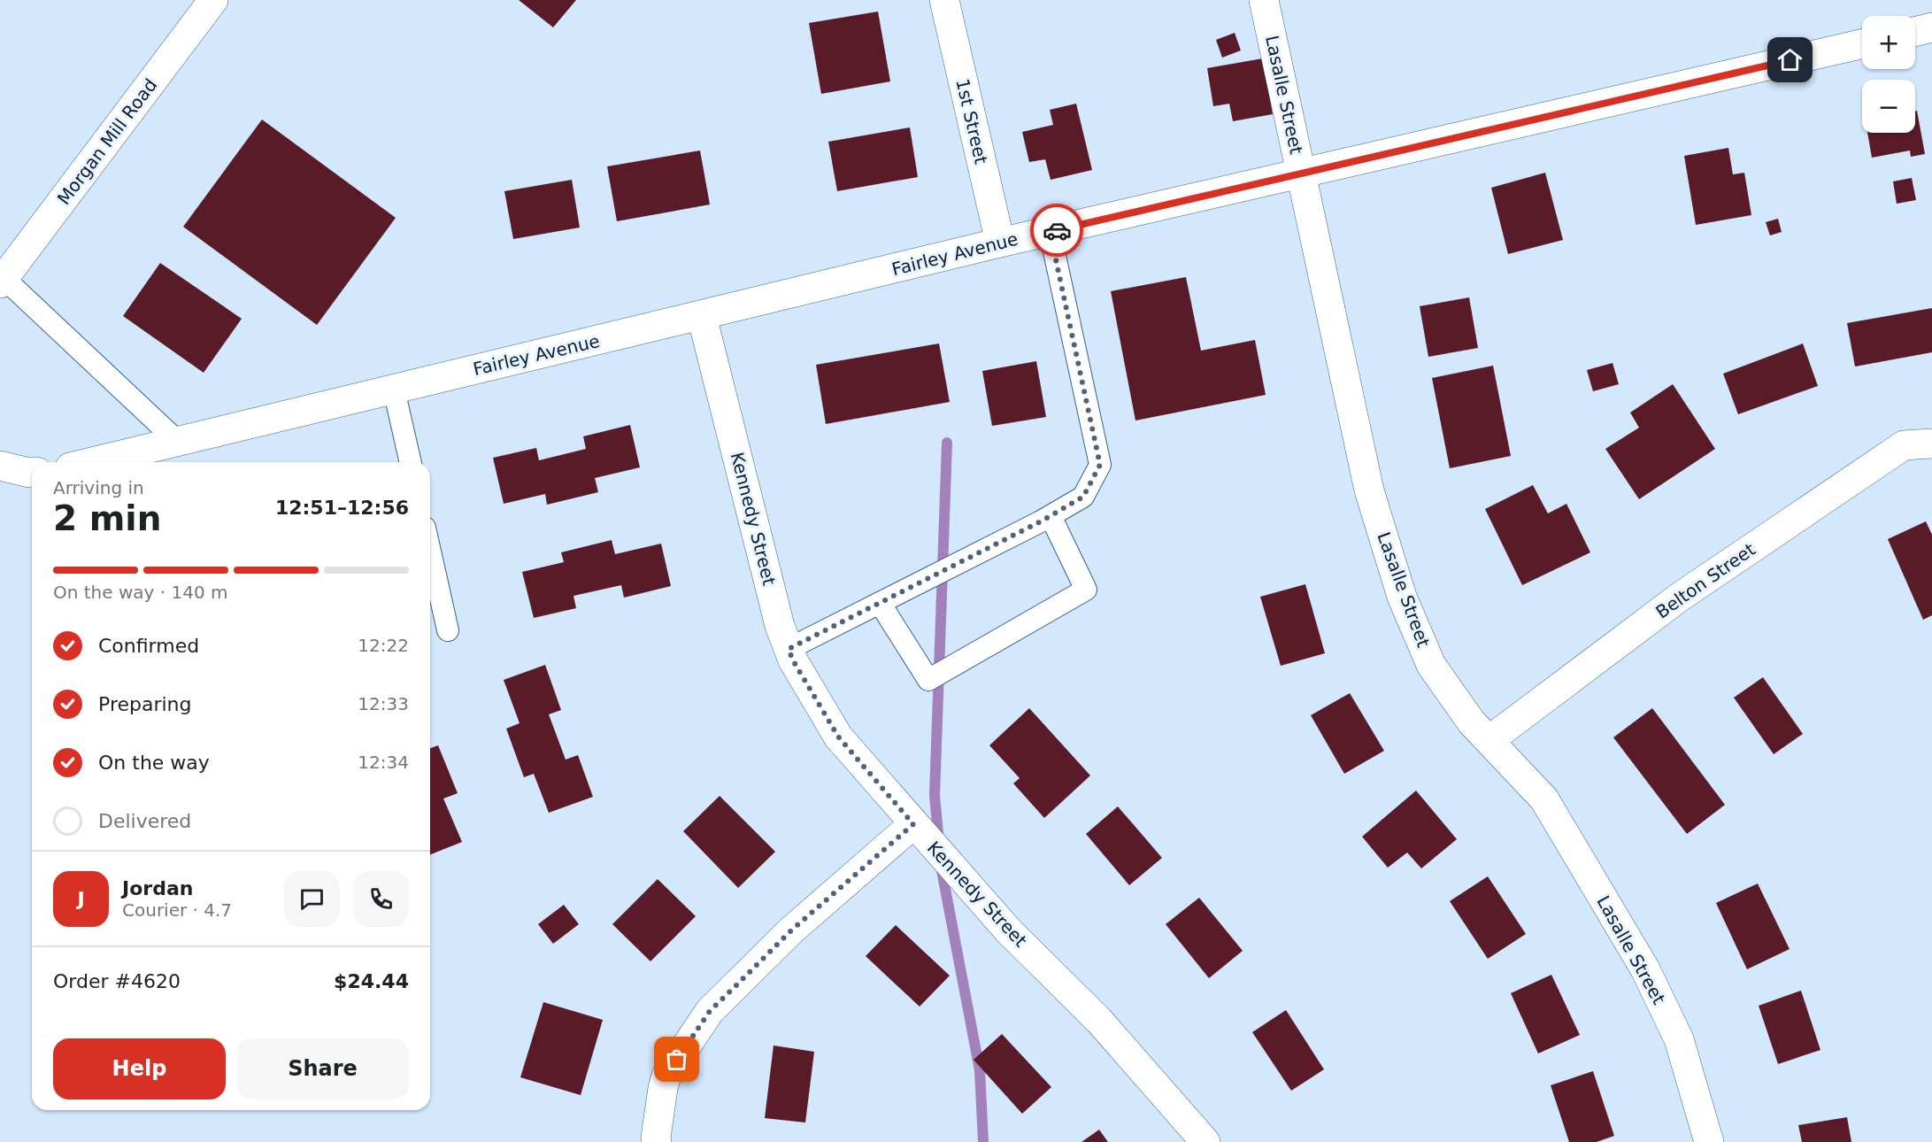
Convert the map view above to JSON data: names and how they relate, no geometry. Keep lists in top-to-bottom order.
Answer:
{
  "streets": {
    "street": [
      "Lasalle Street",
      "1st Street",
      "Morgan Mill Road",
      "Fairley Avenue",
      "Kennedy Street",
      "Belton Street"
    ]
  },
  "crossings": [
    ["Lasalle Street", "Fairley Avenue"],
    ["Lasalle Street", "Belton Street"],
    ["1st Street", "Fairley Avenue"],
    ["Fairley Avenue", "Kennedy Street"]
  ],
  "page": {
    "map_buttons": ["+", "−"],
    "heading": ["2 min", "Arriving in", "12:51–12:56"],
    "panel": [
      "Jordan",
      "Courier · 4.7",
      "Order #4620",
      "$24.44"
    ],
    "bar": "On the way · 140 m",
    "list": [
      ["Confirmed", "12:22"],
      ["Preparing", "12:33"],
      ["On the way", "12:34"],
      "Delivered"
    ],
    "round": "J",
    "buttons": ["Help", "Share"]
  }
}
